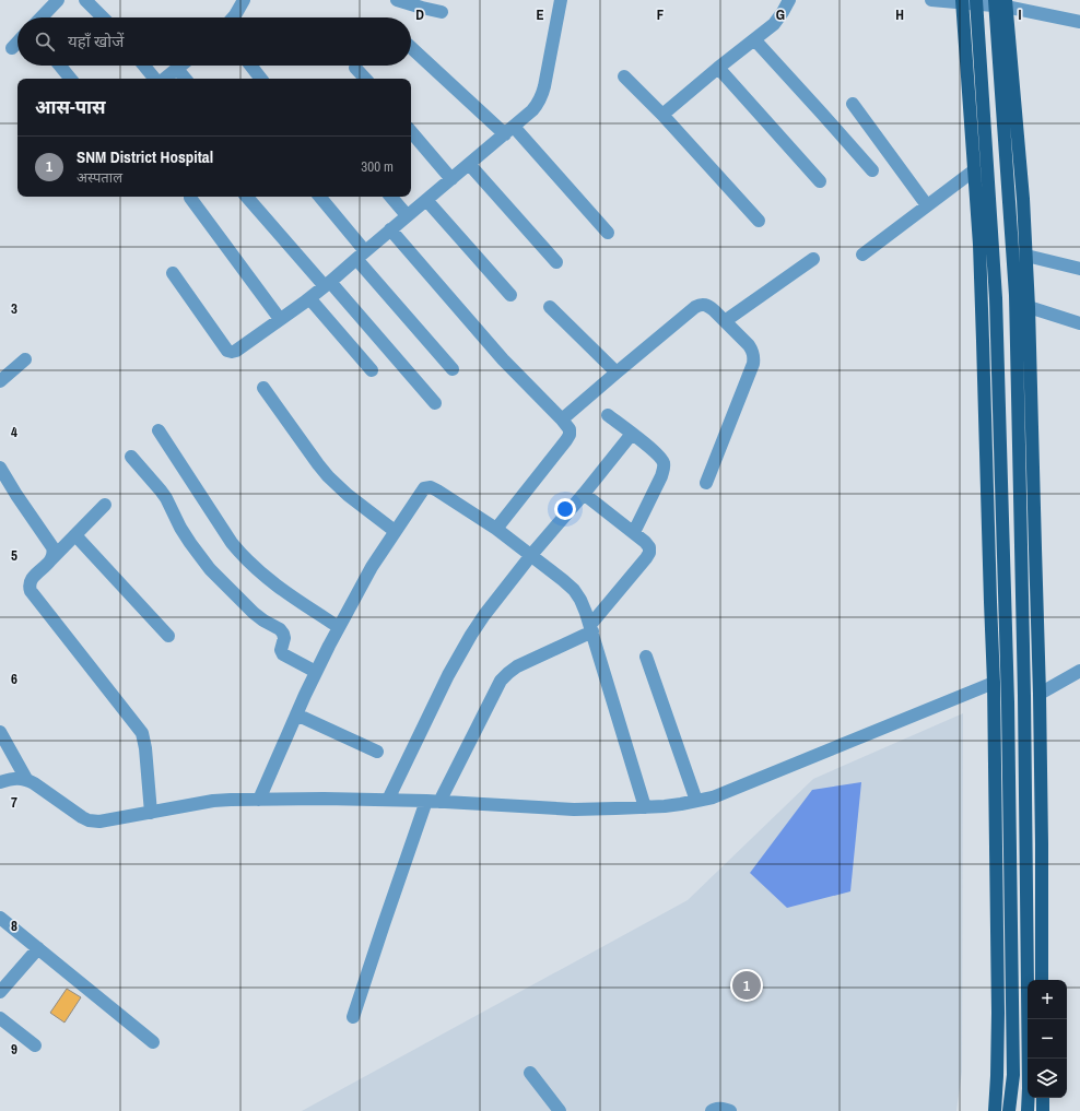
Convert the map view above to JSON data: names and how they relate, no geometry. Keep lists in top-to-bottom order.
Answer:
{
  "page": {
    "search": "यहाँ खोजें",
    "heading": "आस-पास",
    "list": [
      {
        "mark": "1",
        "name": "SNM District Hospital",
        "note": "अस्पताल",
        "value": "300 m"
      }
    ],
    "pins": "1",
    "map_buttons": ["+", "−"]
  },
  "grid": {
    "columns": [
      "D",
      "E",
      "F",
      "G",
      "H",
      "I"
    ],
    "rows": [
      "3",
      "4",
      "5",
      "6",
      "7",
      "8",
      "9"
    ]
  }
}
